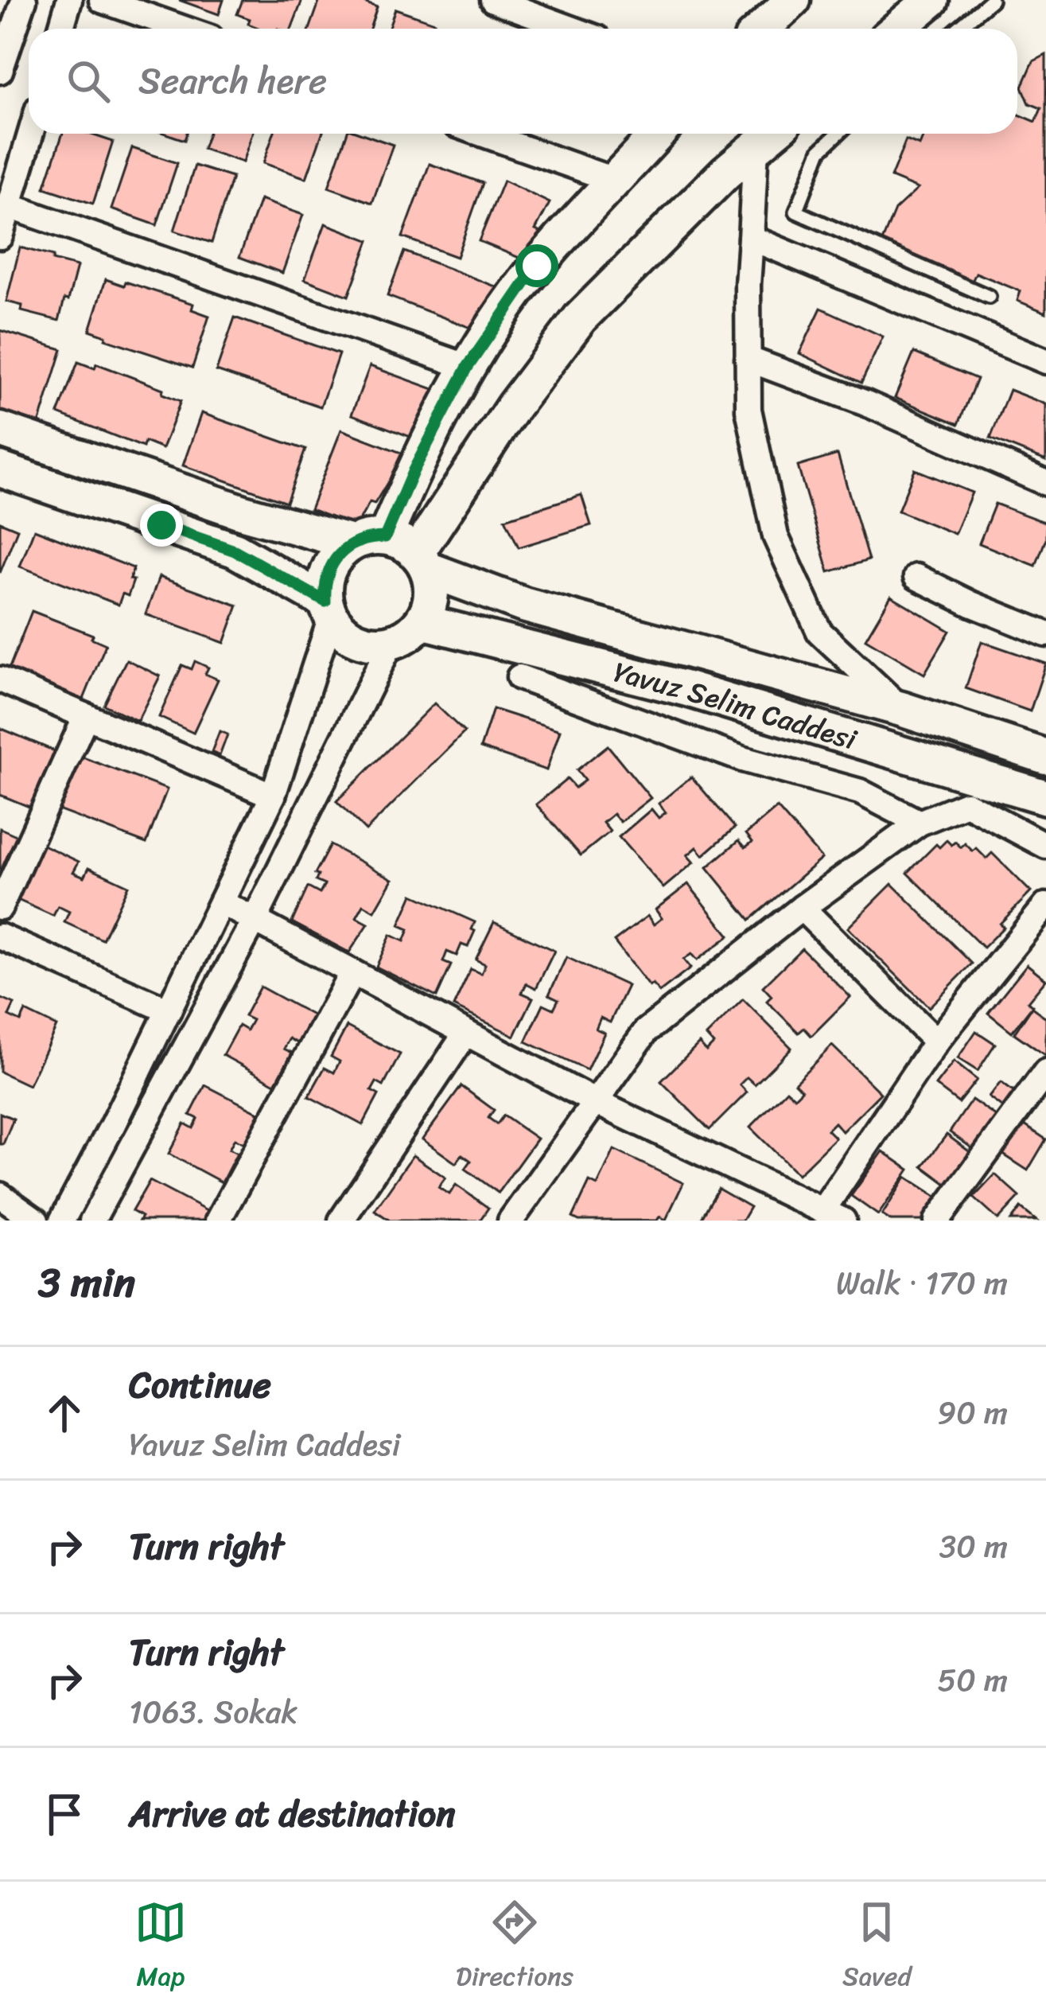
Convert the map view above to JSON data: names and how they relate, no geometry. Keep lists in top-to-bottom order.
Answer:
{
  "streets": {
    "main road": ["Yavuz Selim Caddesi"]
  },
  "page": {
    "search": "Search here",
    "heading": ["3 min", "Walk · 170 m"],
    "list": [
      ["Continue", "Yavuz Selim Caddesi", "90 m"],
      ["Turn right", "30 m"],
      ["Turn right", "1063. Sokak", "50 m"],
      "Arrive at destination"
    ],
    "nav": ["Map", "Directions", "Saved"]
  }
}
